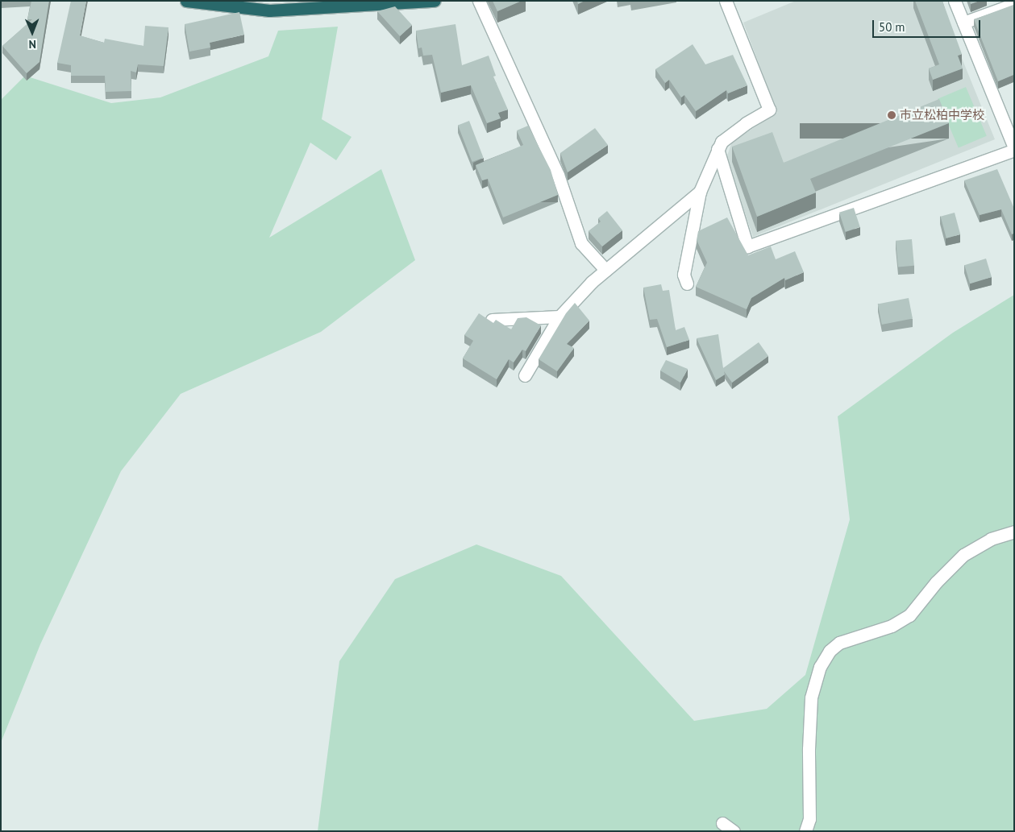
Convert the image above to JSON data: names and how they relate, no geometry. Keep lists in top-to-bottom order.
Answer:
{
  "places": ["市立松柏中学校"],
  "scale_bar": "50 m",
  "north": "bottom"
}
